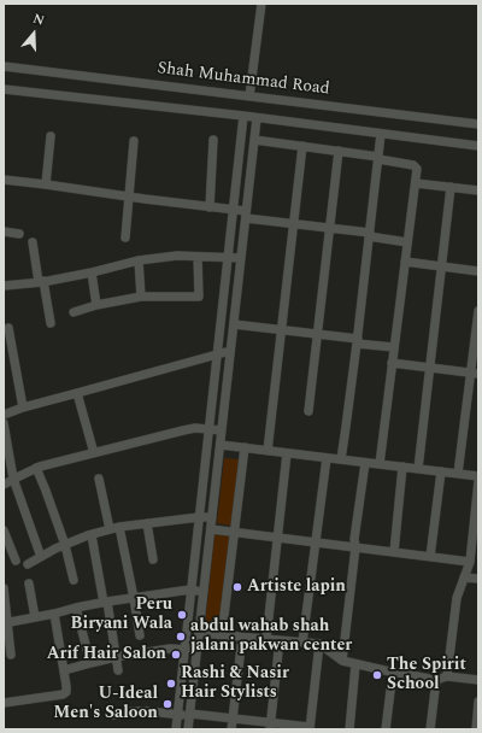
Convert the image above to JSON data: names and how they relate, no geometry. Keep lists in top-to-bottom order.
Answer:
{
  "streets": {
    "street": ["Shah Muhammad Road"]
  },
  "places": [
    "Artiste lapin",
    "Peru Biryani Wala",
    "abdul wahab shah jalani pakwan center",
    "Arif Hair Salon",
    "The Spirit School",
    "Rashi & Nasir Hair Stylists",
    "U-Ideal Men's Saloon"
  ],
  "north": "top"
}
